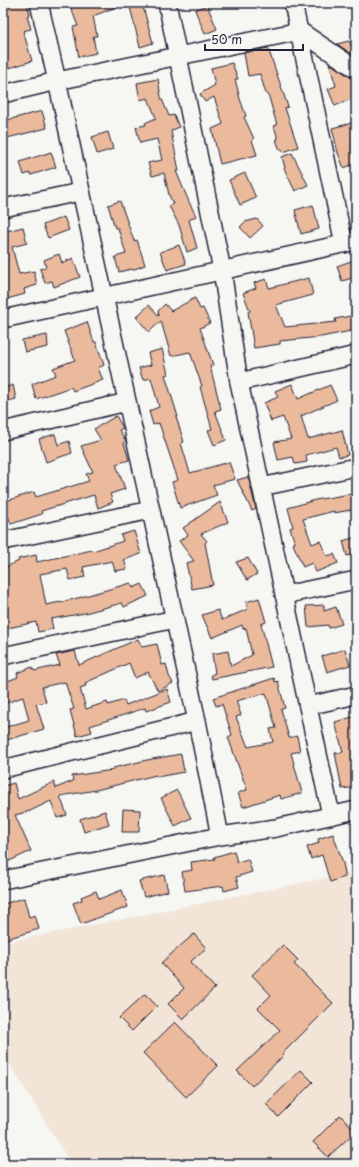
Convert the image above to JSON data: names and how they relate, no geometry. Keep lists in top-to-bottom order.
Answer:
{
  "scale_bar": "50 m"
}
